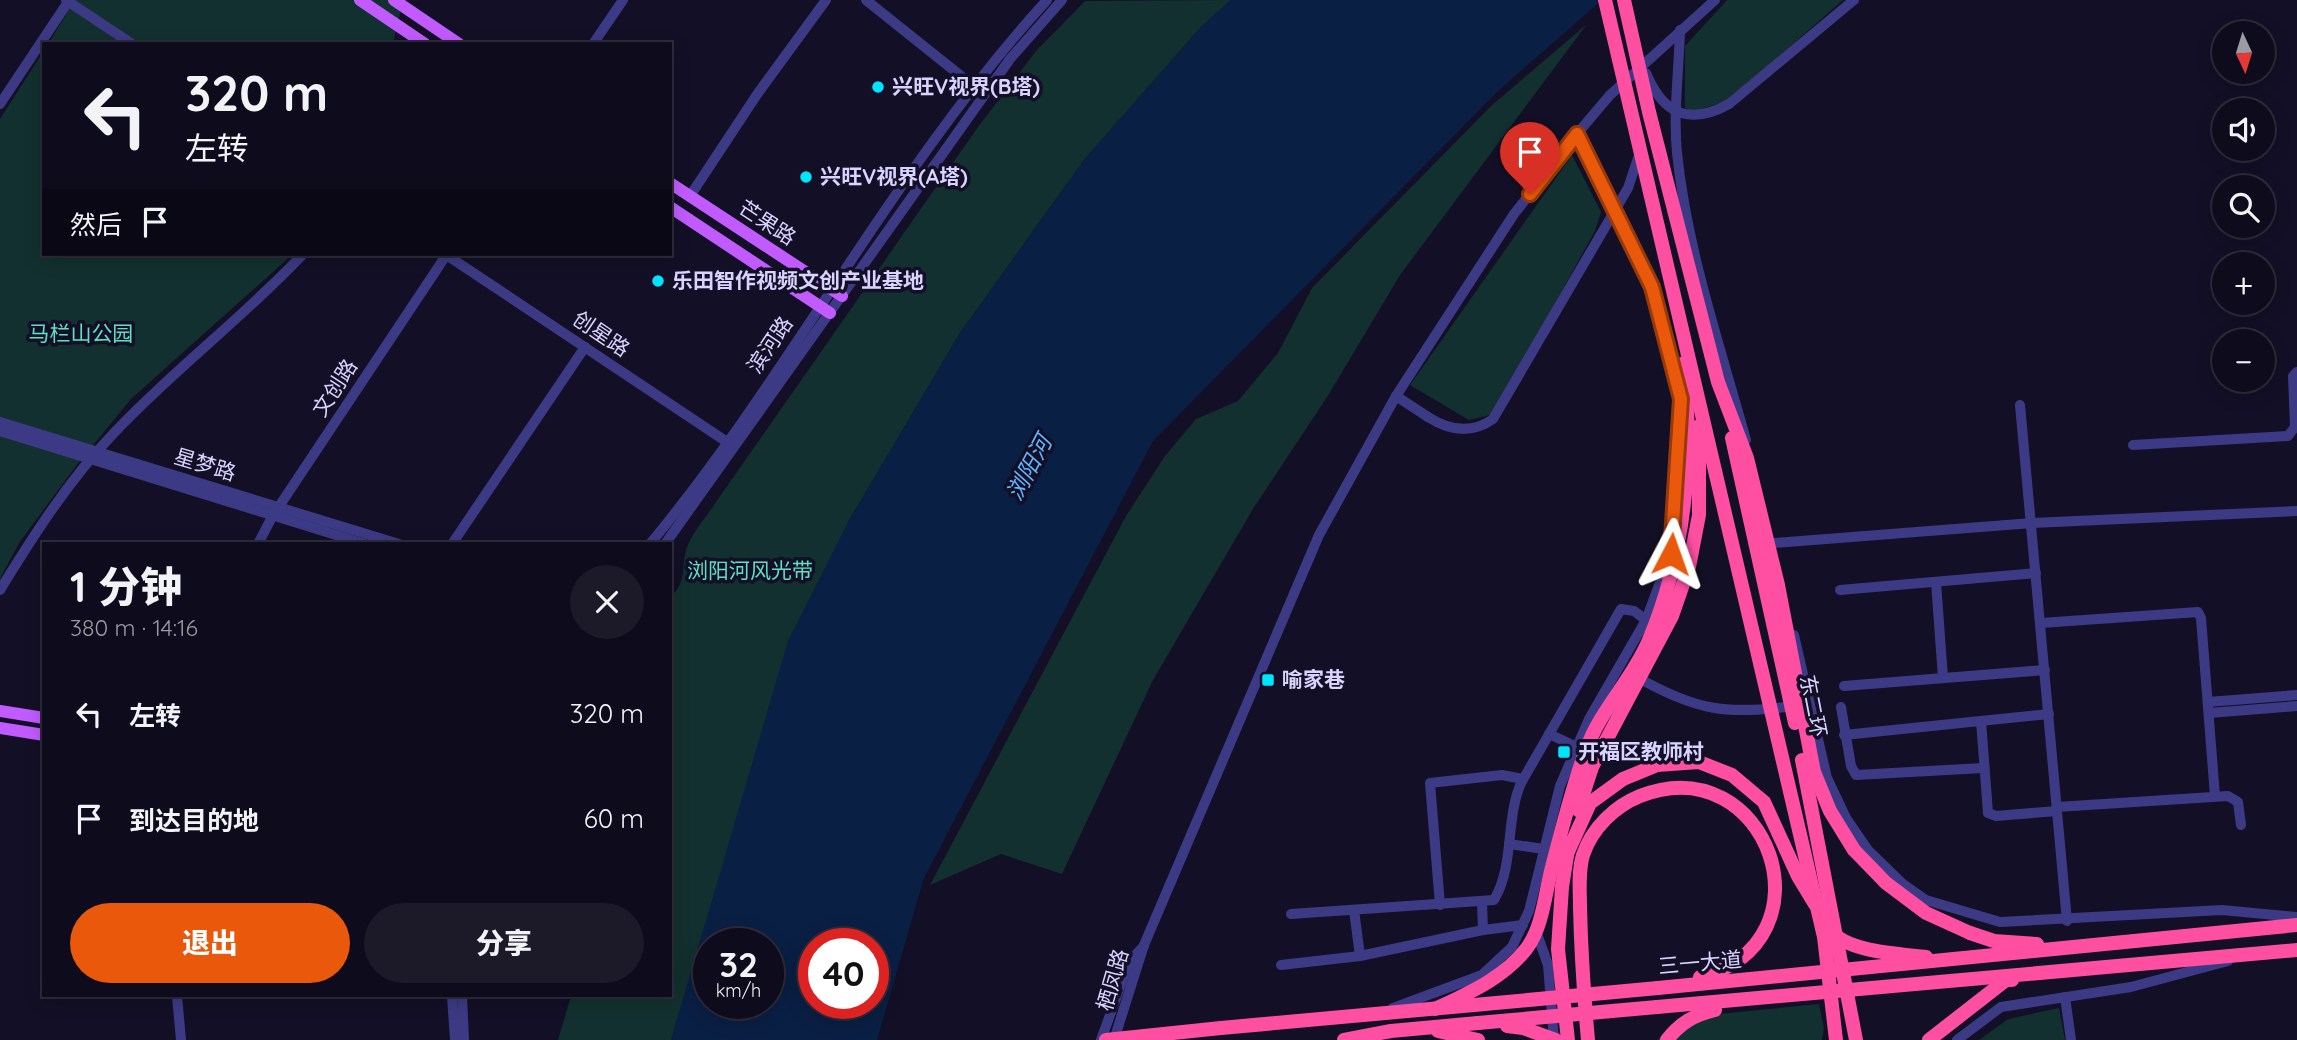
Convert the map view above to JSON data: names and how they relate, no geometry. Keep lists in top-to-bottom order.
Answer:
{
  "streets": {
    "highway": ["东二环", "三一大道"],
    "main road": ["芒果路"],
    "street": [
      "创星路",
      "滨河路",
      "文创路",
      "星梦路",
      "栖凤路"
    ]
  },
  "crossings": [
    ["芒果路", "滨河路"],
    ["创星路", "滨河路"],
    ["文创路", "星梦路"],
    ["三一大道", "栖凤路"]
  ],
  "water": ["浏阳河"],
  "parks": ["马栏山公园", "浏阳河风光带"],
  "places": {
    "other": ["兴旺V视界(B塔)", "兴旺V视界(A塔)", "乐田智作视频文创产业基地"],
    "transit": ["喻家巷", "开福区教师村"]
  },
  "north": "bottom",
  "page": {
    "map_buttons": ["+", "−"],
    "turn": ["320 m", "左转"],
    "then": "然后",
    "heading": ["1 分钟", "380 m · 14:16"],
    "list": [
      {
        "name": "左转",
        "value": "320 m"
      },
      {
        "name": "到达目的地",
        "value": "60 m"
      }
    ],
    "buttons": ["退出", "分享"],
    "speed": "32 km/h",
    "limit": "40"
  }
}
